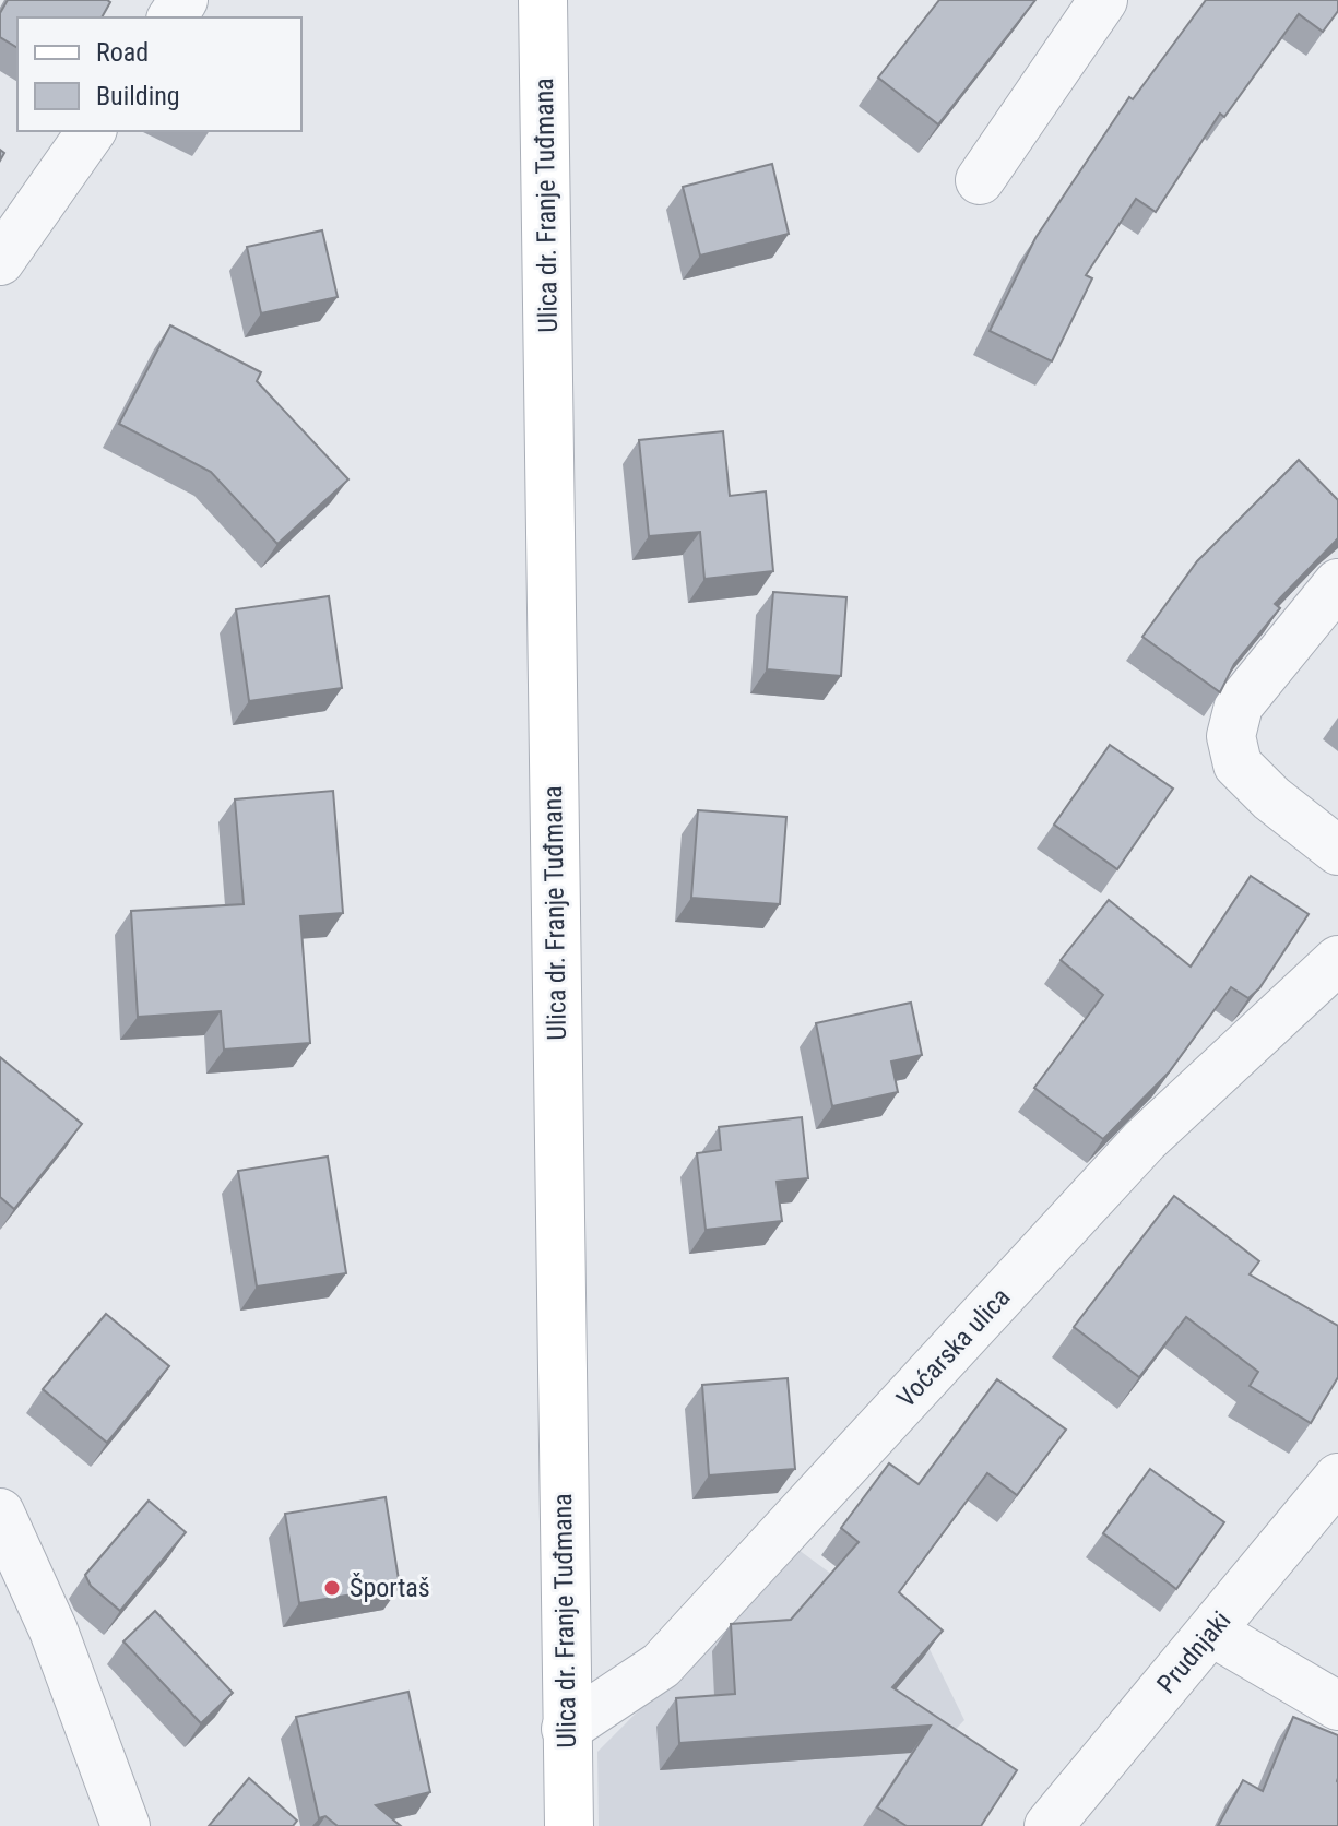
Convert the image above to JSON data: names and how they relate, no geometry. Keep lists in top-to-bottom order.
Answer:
{
  "streets": {
    "main road": ["Ulica dr. Franje Tuđmana"],
    "street": ["Voćarska ulica", "Prudnjaki"]
  },
  "crossings": [
    ["Ulica dr. Franje Tuđmana", "Voćarska ulica"]
  ],
  "places": ["Športaš"],
  "legend": ["Road", "Building"]
}
